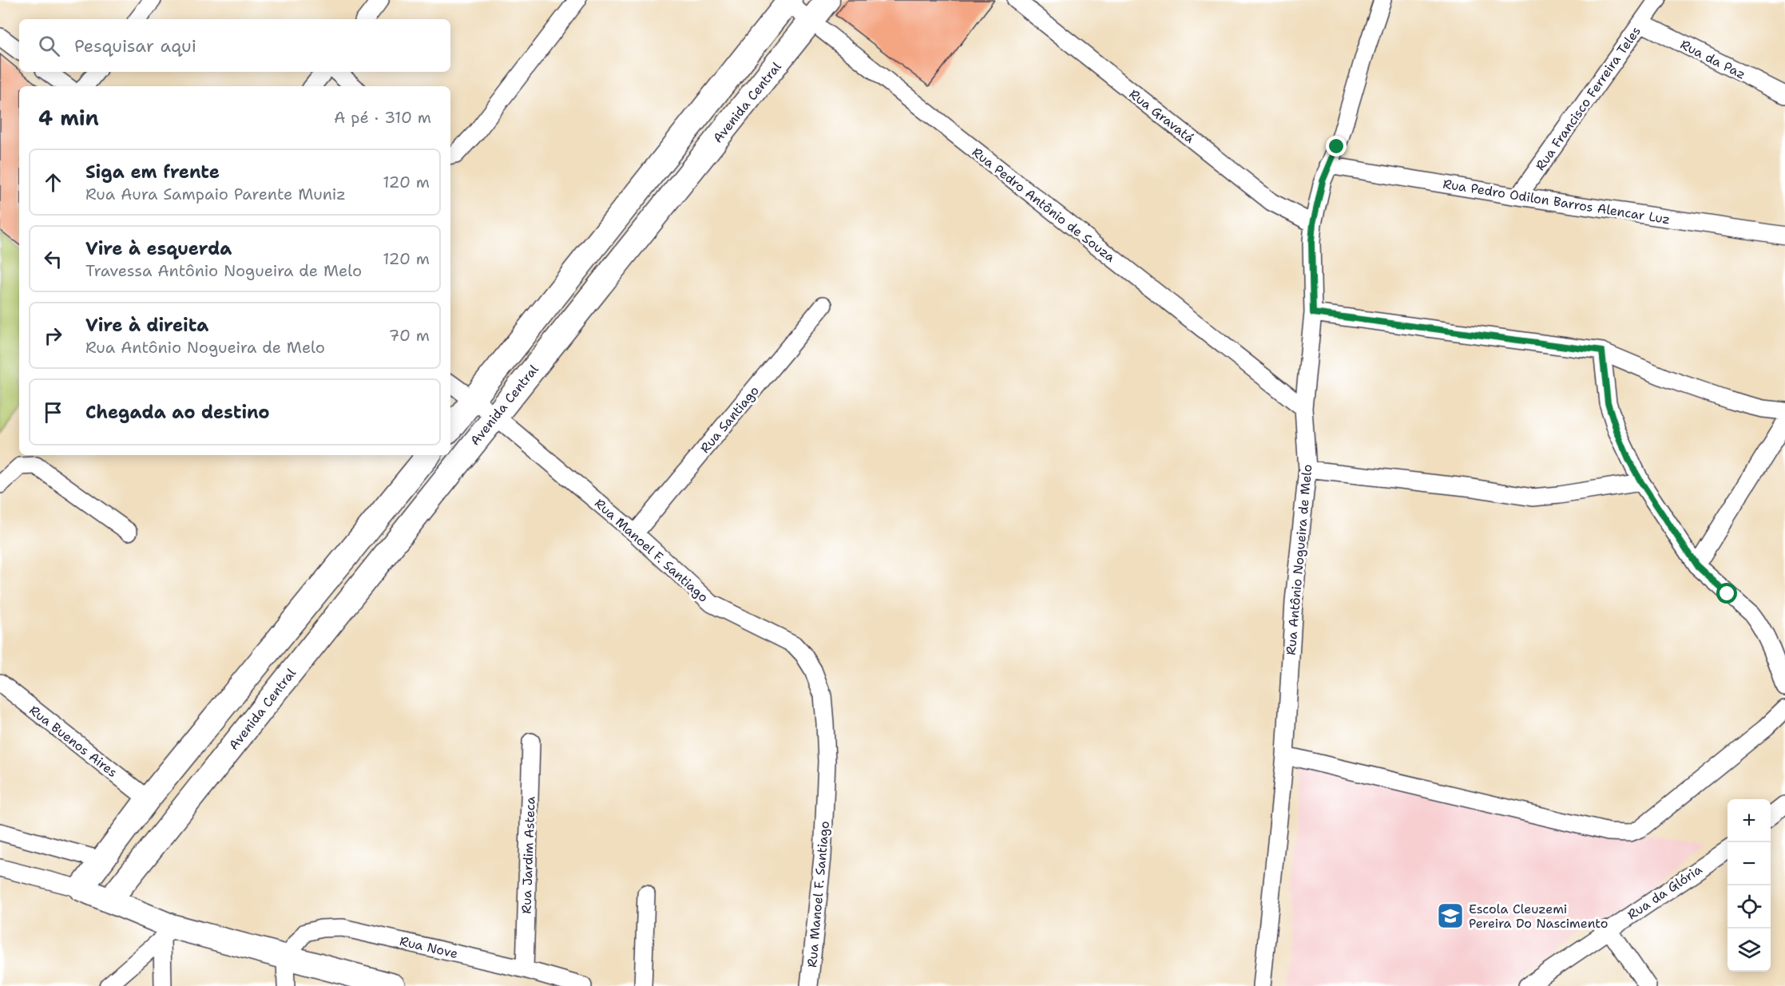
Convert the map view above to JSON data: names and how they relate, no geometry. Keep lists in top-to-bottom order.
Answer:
{
  "streets": {
    "street": [
      "Rua da Paz",
      "Rua Francisco Ferreira Teles",
      "Avenida Central",
      "Rua Gravatá",
      "Rua Pedro Odilon Barros Alencar Luz",
      "Rua Pedro Antônio de Souza",
      "Rua Santiago",
      "Rua Manoel F. Santiago",
      "Rua Antônio Nogueira de Melo",
      "Rua Buenos Aires",
      "Rua Jardim Asteca",
      "Rua da Glória",
      "Rua Nove"
    ]
  },
  "crossings": [
    ["Rua da Paz", "Rua Francisco Ferreira Teles"],
    ["Rua Francisco Ferreira Teles", "Rua Pedro Odilon Barros Alencar Luz"],
    ["Avenida Central", "Rua Pedro Antônio de Souza"],
    ["Avenida Central", "Rua Manoel F. Santiago"],
    ["Rua Gravatá", "Rua Antônio Nogueira de Melo"],
    ["Rua Pedro Odilon Barros Alencar Luz", "Rua Antônio Nogueira de Melo"],
    ["Rua Pedro Antônio de Souza", "Rua Antônio Nogueira de Melo"],
    ["Rua Santiago", "Rua Manoel F. Santiago"],
    ["Rua Jardim Asteca", "Rua Nove"]
  ],
  "places": {
    "school or university": ["Escola Cleuzemi Pereira Do Nascimento"]
  },
  "page": {
    "search": "Pesquisar aqui",
    "heading": ["4 min", "A pé · 310 m"],
    "list": [
      ["Siga em frente", "Rua Aura Sampaio Parente Muniz", "120 m"],
      ["Vire à esquerda", "Travessa Antônio Nogueira de Melo", "120 m"],
      ["Vire à direita", "Rua Antônio Nogueira de Melo", "70 m"],
      "Chegada ao destino"
    ],
    "map_buttons": ["+", "−"]
  }
}
